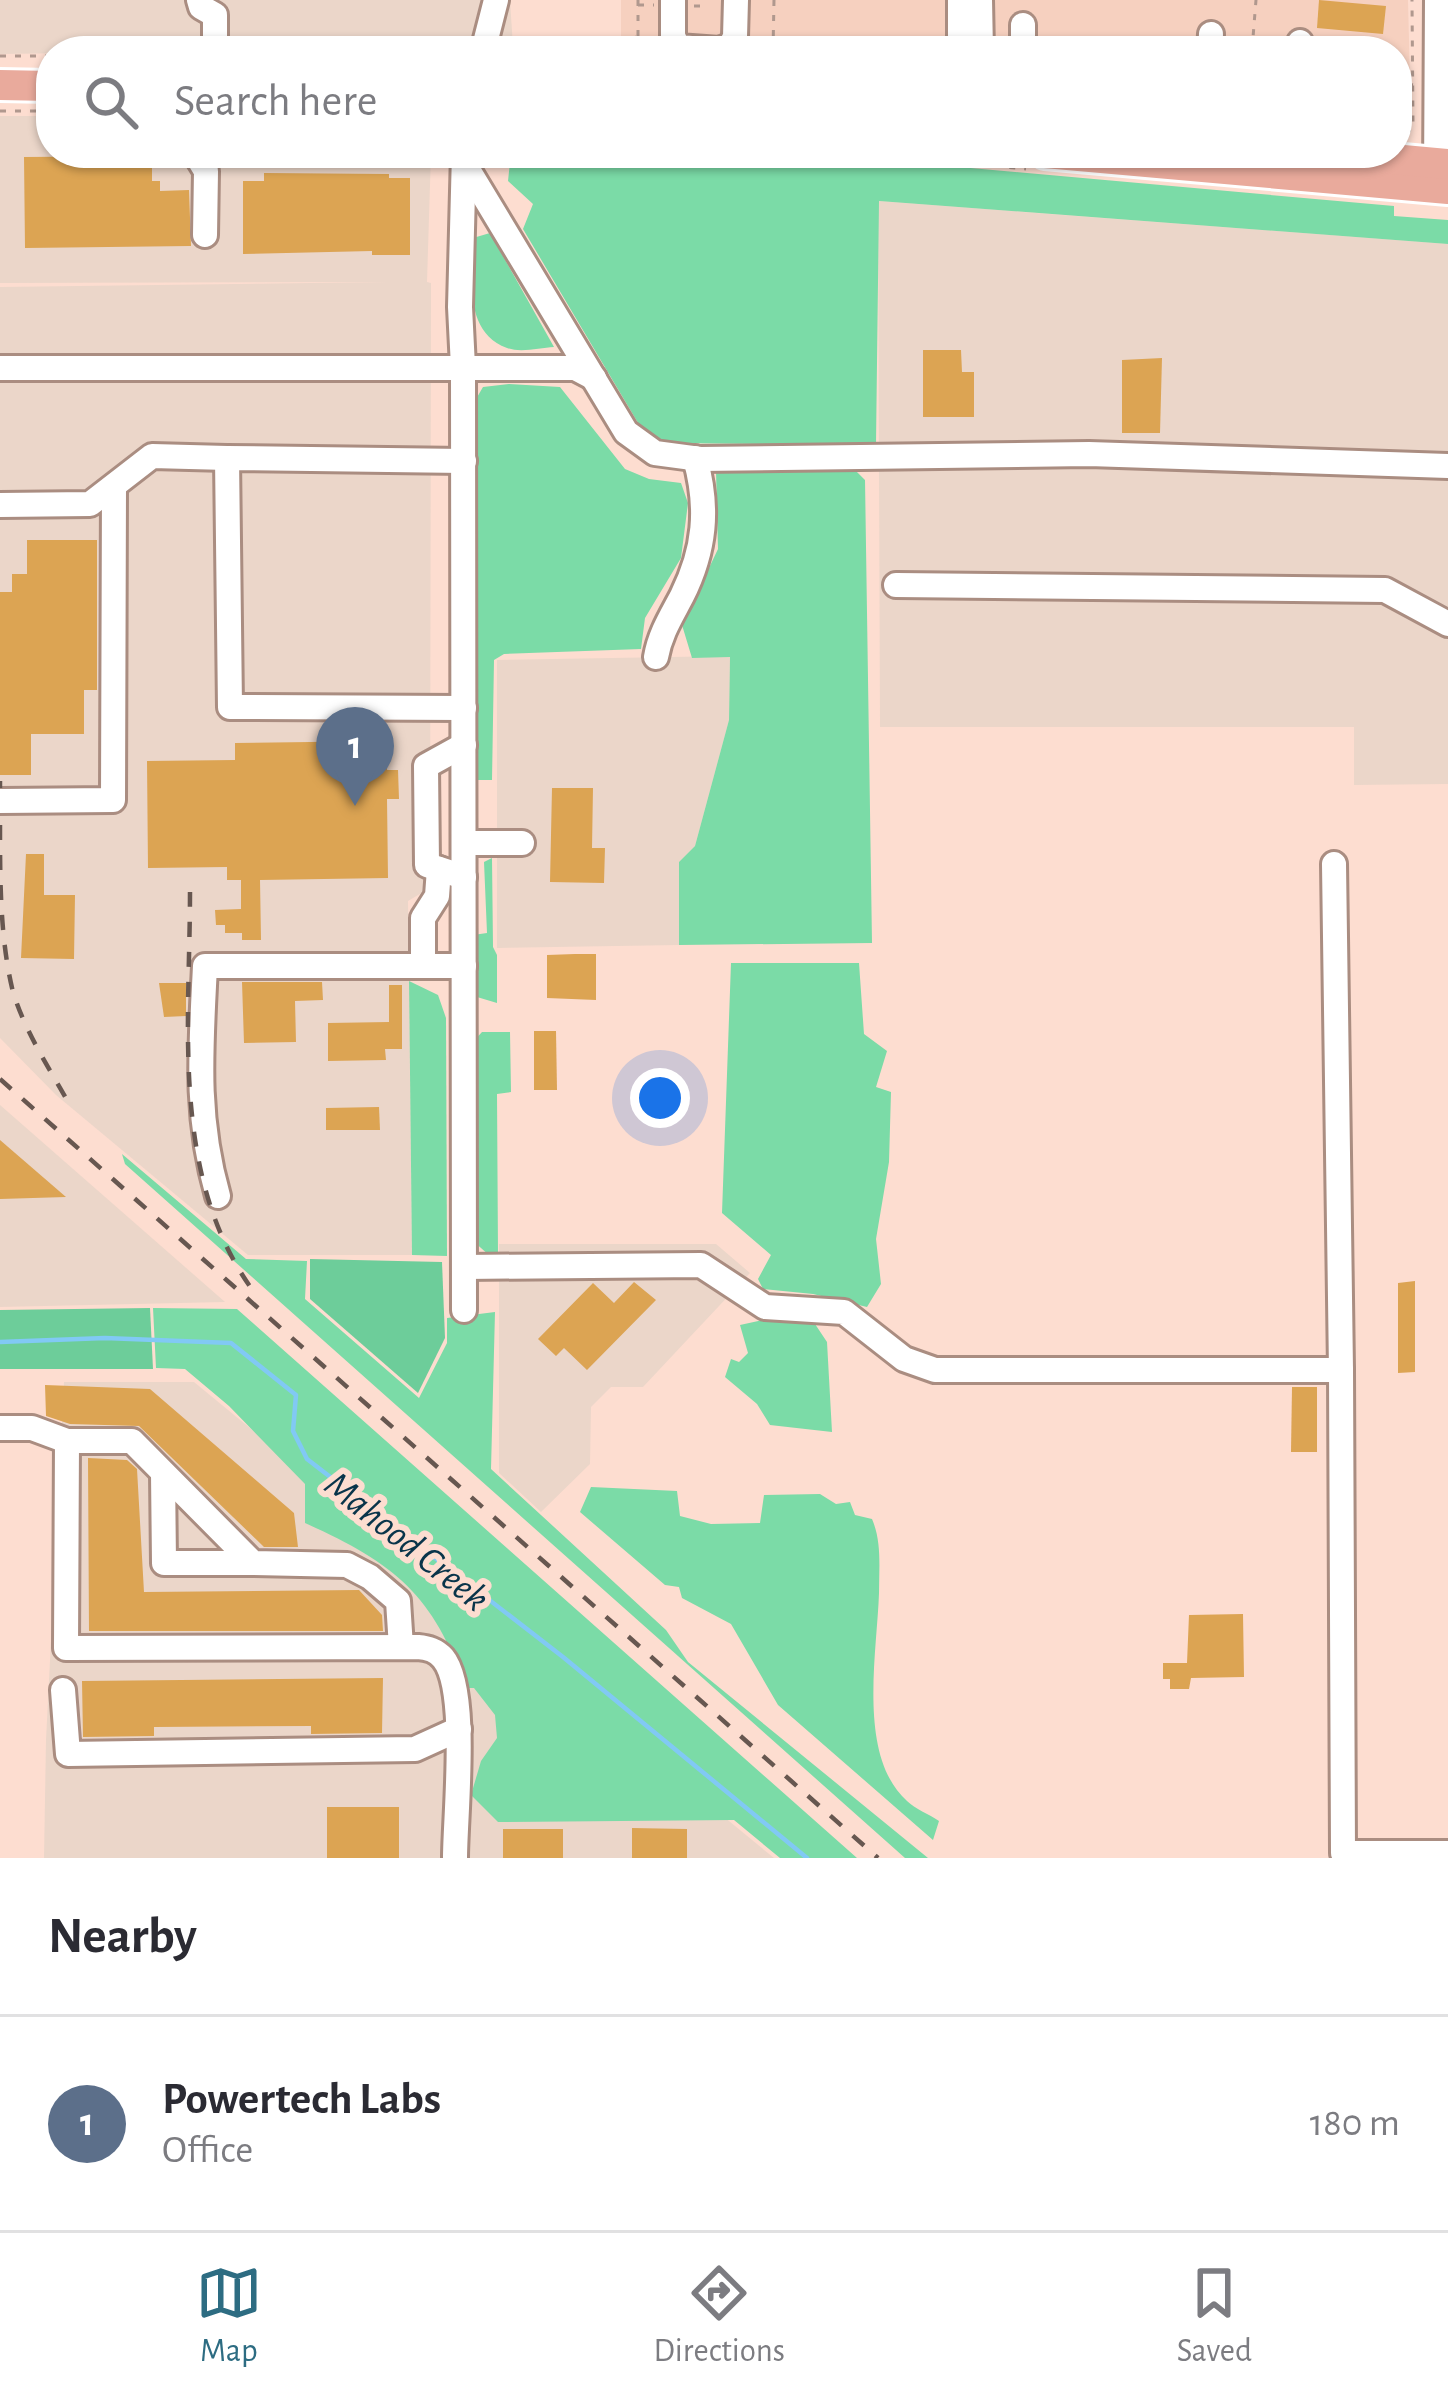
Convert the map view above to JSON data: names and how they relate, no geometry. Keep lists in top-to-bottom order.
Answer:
{
  "water": ["Mahood Creek"],
  "page": {
    "search": "Search here",
    "pins": "1",
    "heading": "Nearby",
    "list": [
      {
        "mark": "1",
        "name": "Powertech Labs",
        "note": "Office",
        "value": "180 m"
      }
    ],
    "nav": ["Map", "Directions", "Saved"]
  }
}
